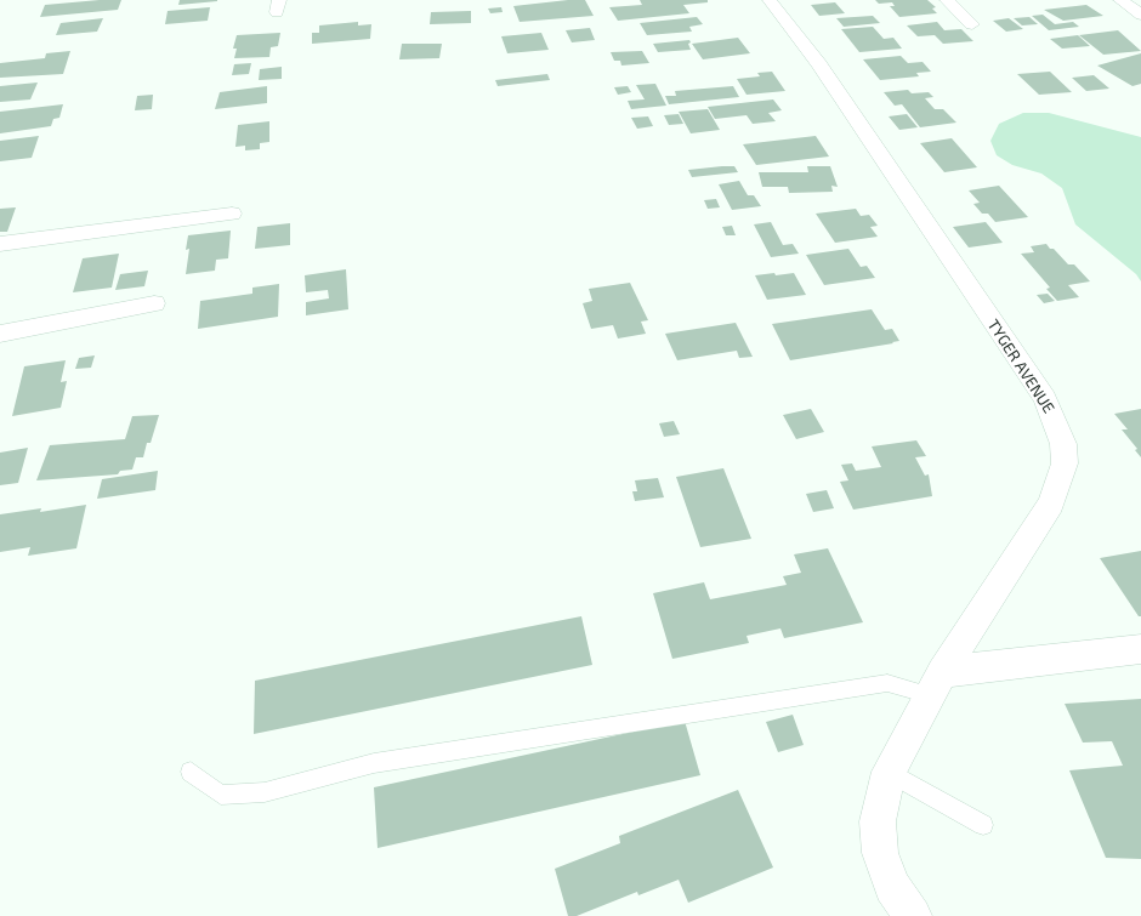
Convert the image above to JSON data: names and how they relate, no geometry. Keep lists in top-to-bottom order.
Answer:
{
  "streets": {
    "street": ["TYGER AVENUE"]
  }
}
